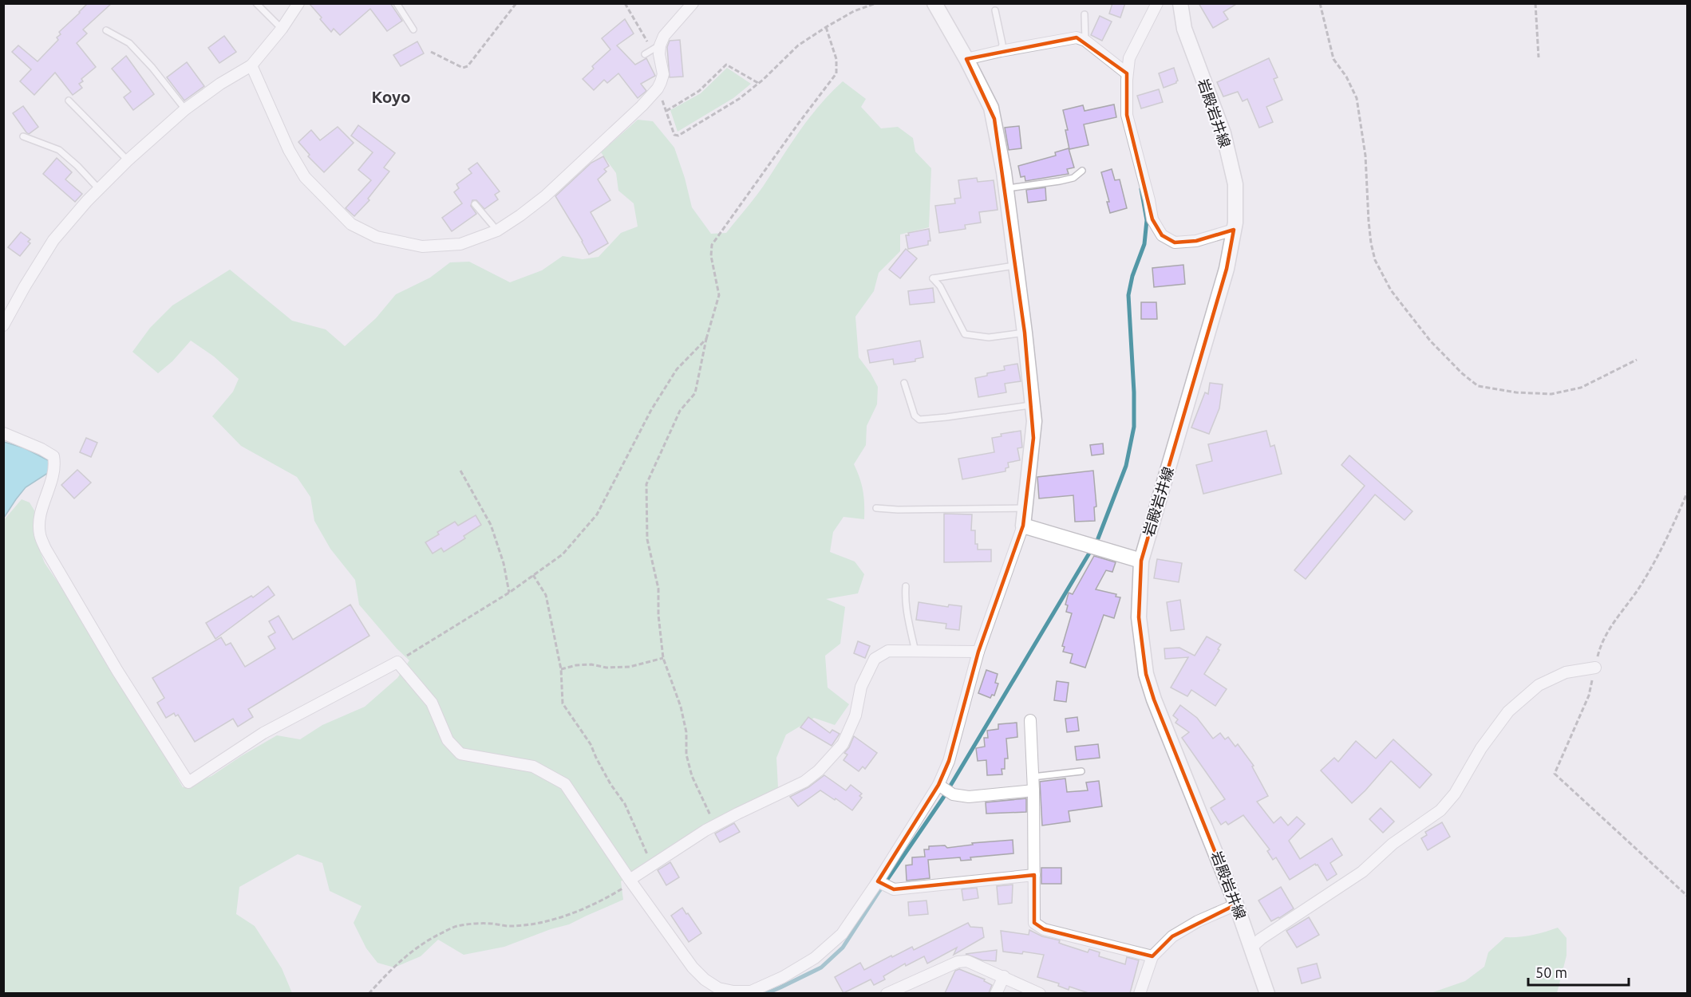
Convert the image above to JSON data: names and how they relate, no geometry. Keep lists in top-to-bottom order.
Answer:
{
  "streets": {
    "main road": ["岩殿岩井線"]
  },
  "districts": ["Koyo"],
  "scale_bar": "50 m"
}
